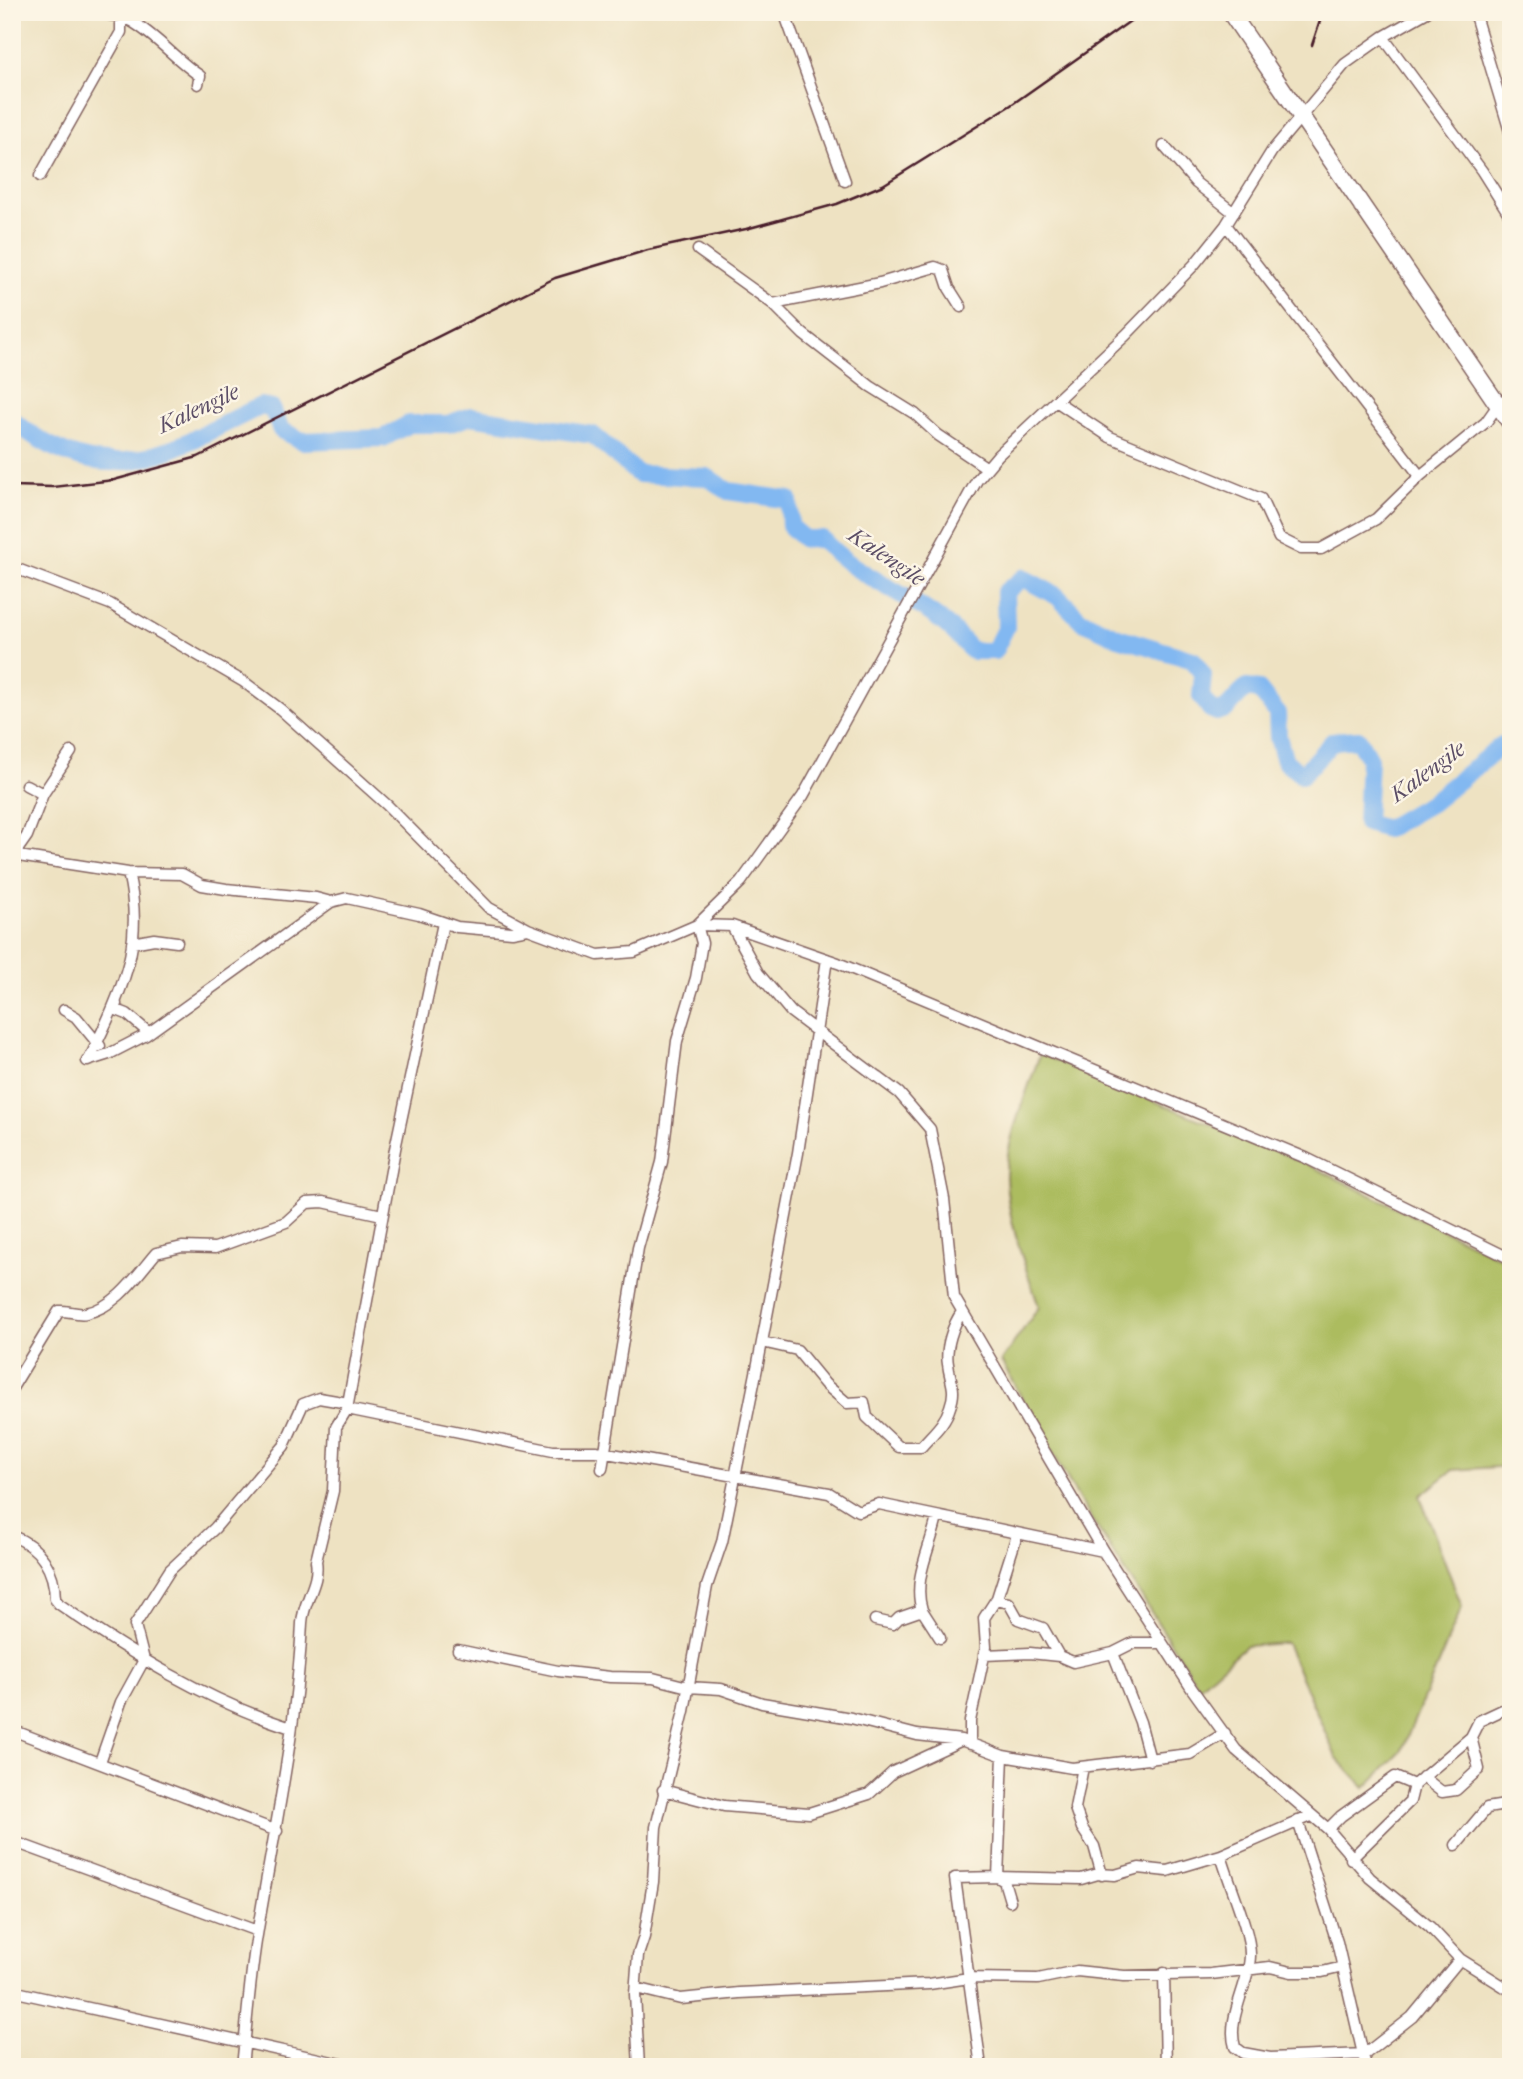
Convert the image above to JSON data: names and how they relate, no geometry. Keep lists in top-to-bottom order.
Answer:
{
  "water": ["Kalengile"]
}
